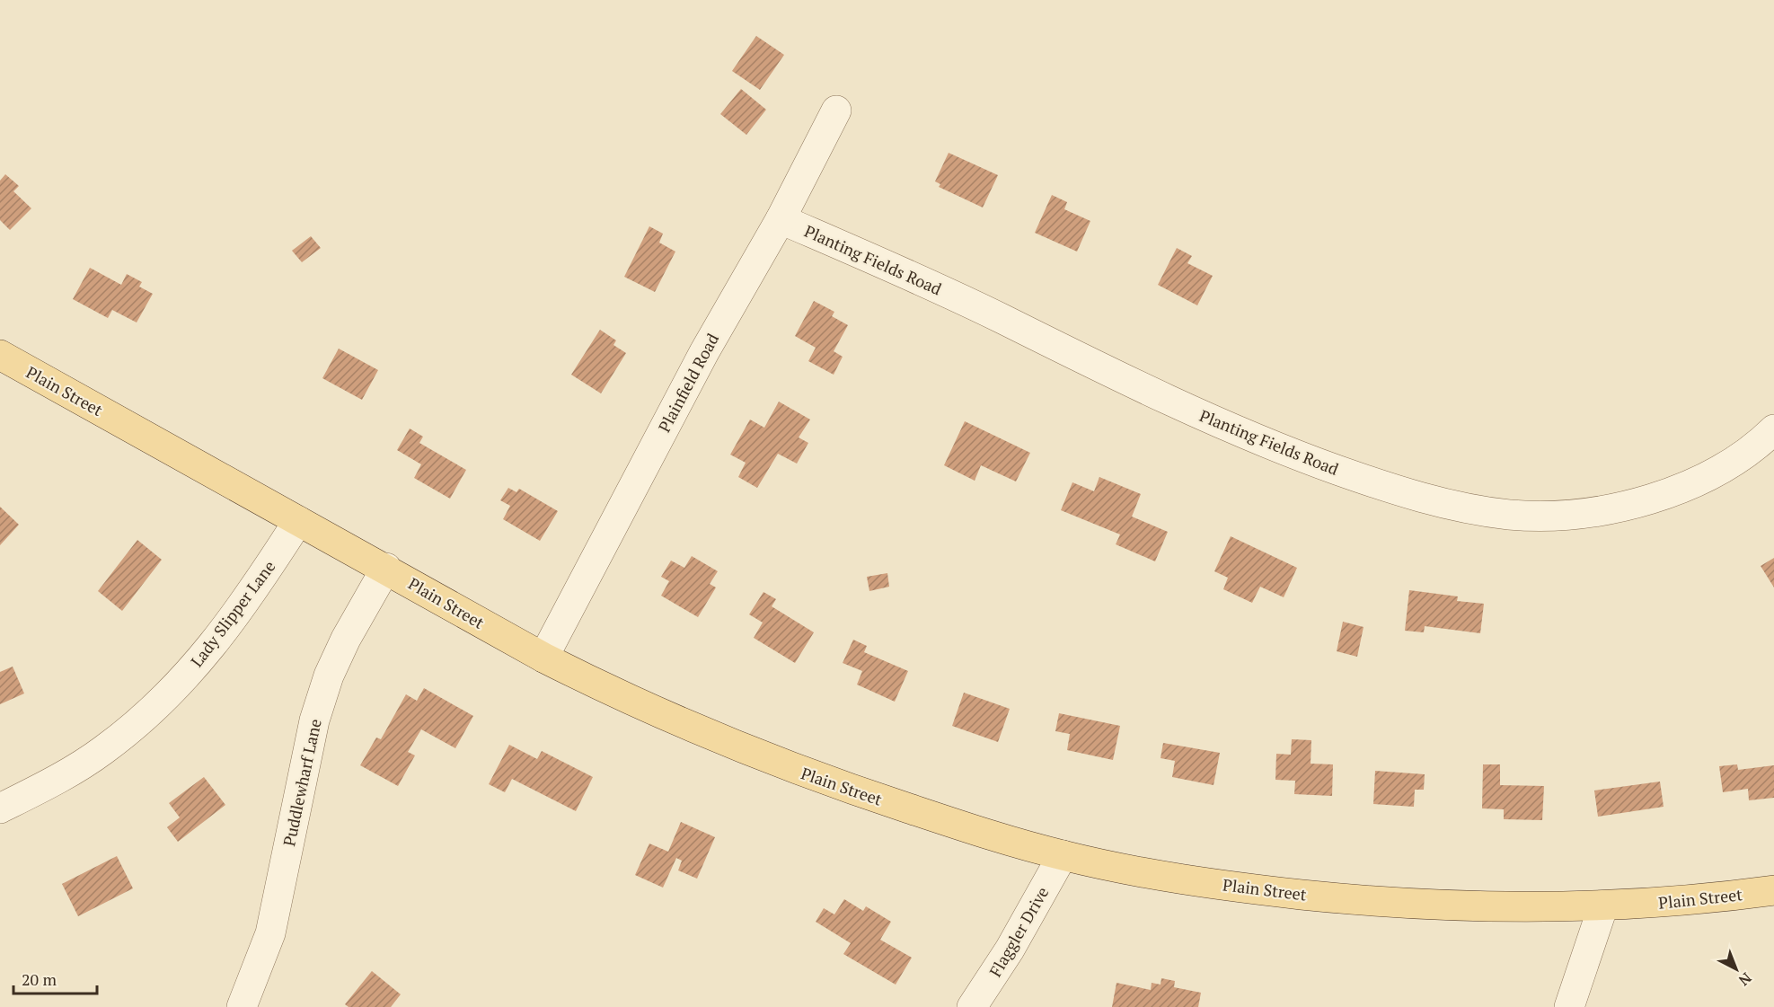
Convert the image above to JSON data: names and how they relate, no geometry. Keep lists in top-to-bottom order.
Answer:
{
  "streets": {
    "main road": ["Plain Street"],
    "street": [
      "Planting Fields Road",
      "Plainfield Road",
      "Lady Slipper Lane",
      "Puddlewharf Lane",
      "Flaggler Drive"
    ]
  },
  "crossings": [
    ["Planting Fields Road", "Plainfield Road"],
    ["Plainfield Road", "Plain Street"],
    ["Plain Street", "Lady Slipper Lane"],
    ["Plain Street", "Puddlewharf Lane"],
    ["Plain Street", "Flaggler Drive"]
  ],
  "scale_bar": "20 m",
  "north": "bottom right"
}
